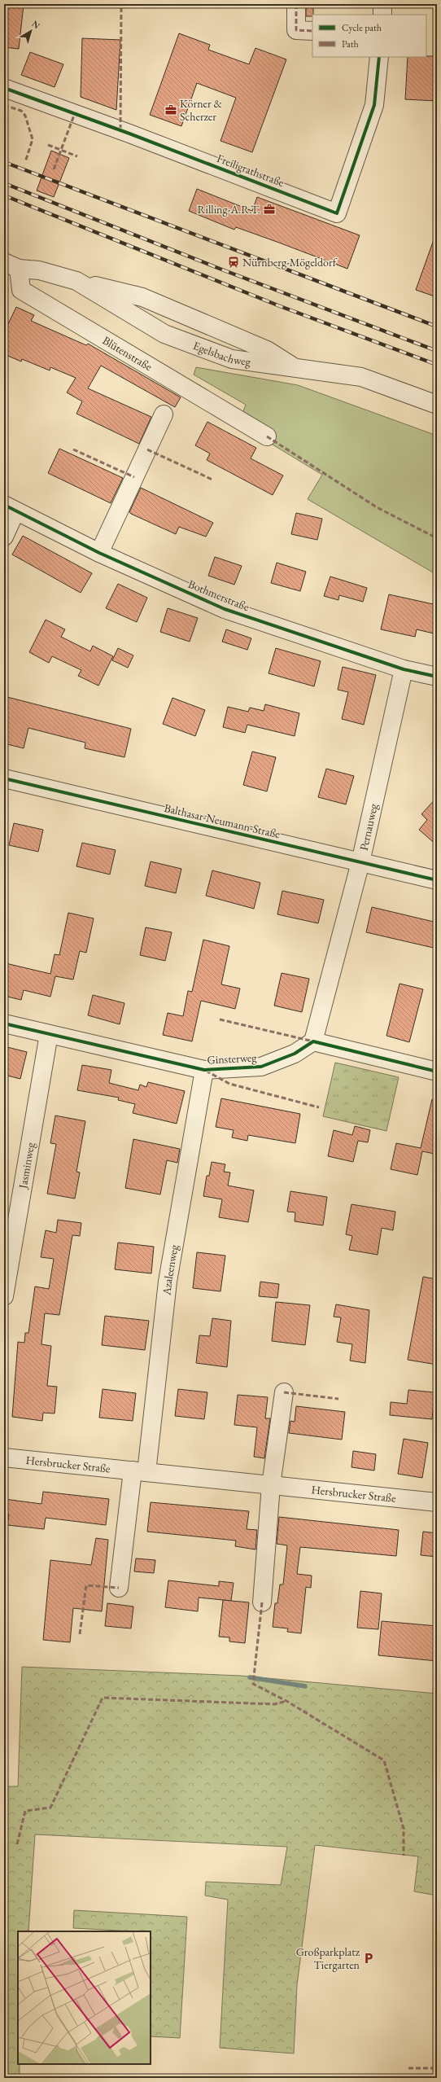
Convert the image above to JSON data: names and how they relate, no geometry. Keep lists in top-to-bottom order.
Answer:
{
  "streets": {
    "street": [
      "Freiligrathstraße",
      "Egelsbachweg",
      "Blütenstraße",
      "Bothmerstraße",
      "Balthasar-Neumann-Straße",
      "Pernauweg",
      "Ginsterweg",
      "Jasminweg",
      "Azaleenweg",
      "Hersbrucker Straße"
    ]
  },
  "crossings": [
    ["Egelsbachweg", "Blütenstraße"],
    ["Bothmerstraße", "Pernauweg"],
    ["Balthasar-Neumann-Straße", "Pernauweg"],
    ["Pernauweg", "Ginsterweg"],
    ["Ginsterweg", "Jasminweg"],
    ["Ginsterweg", "Azaleenweg"],
    ["Azaleenweg", "Hersbrucker Straße"]
  ],
  "places": {
    "office": ["Körner & Scherzer", "Rilling-A.R.T."],
    "station": ["Nürnberg-Mögeldorf"],
    "parking": ["Großparkplatz Tiergarten"]
  },
  "legend": ["Cycle path", "Path"],
  "north": "top right"
}
